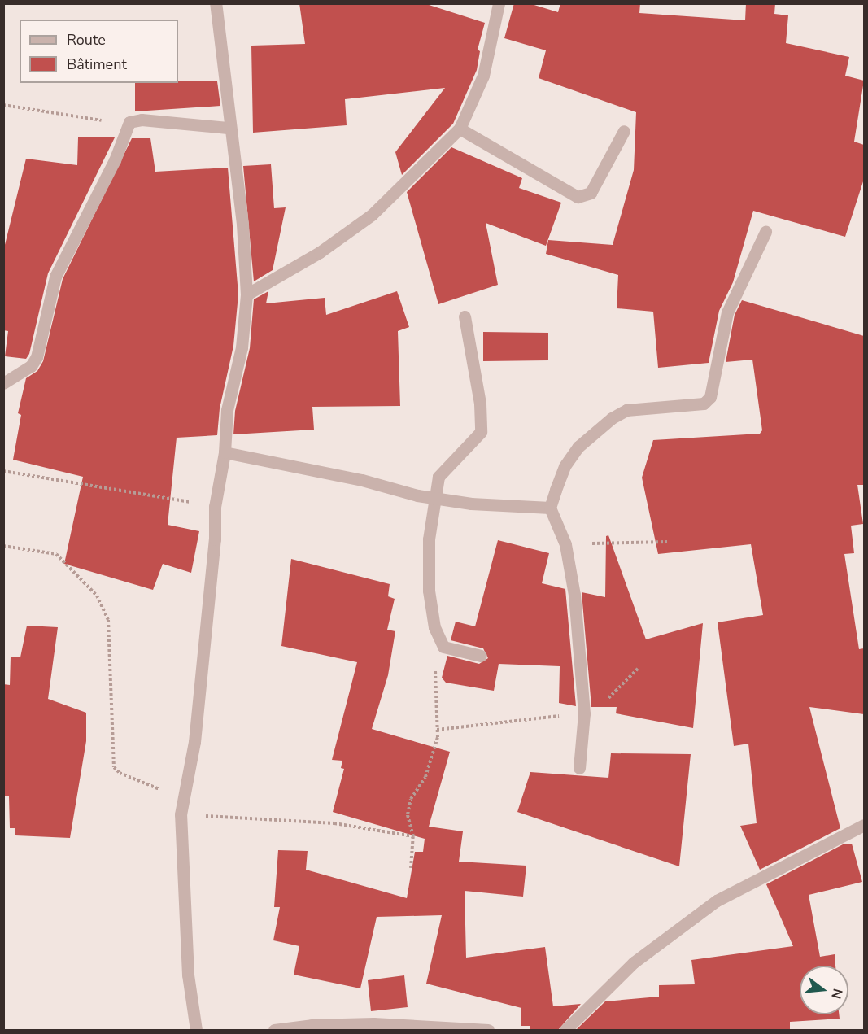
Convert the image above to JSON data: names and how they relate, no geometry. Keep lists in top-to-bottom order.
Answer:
{
  "legend": ["Route", "Bâtiment"],
  "north": "right"
}
